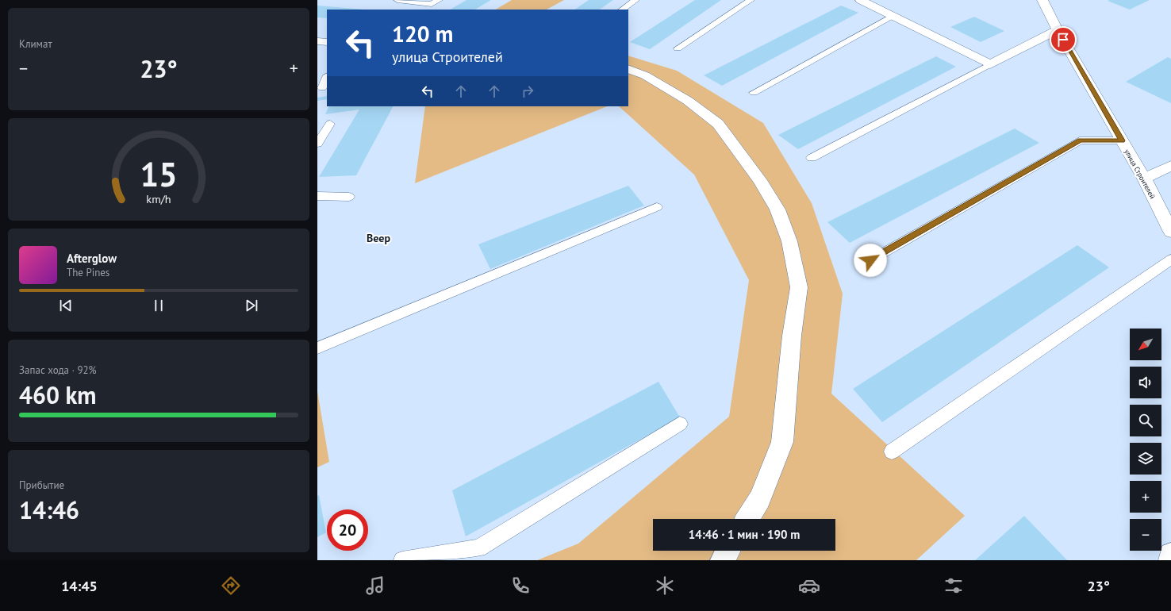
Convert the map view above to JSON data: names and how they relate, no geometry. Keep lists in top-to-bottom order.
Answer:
{
  "streets": {
    "street": ["улица Строителей"]
  },
  "districts": ["Веер"],
  "north": "bottom left",
  "page": {
    "tile": [
      "Климат",
      ["Запас хода · 92%", "460 km"],
      ["Прибытие", "14:46"]
    ],
    "turn": ["120 m", "улица Строителей"],
    "heat": ["−", "23°", "+"],
    "song": ["Afterglow", "The Pines"],
    "map_buttons": ["+", "−"],
    "limit": "20",
    "trip": "14:46 · 1 мин · 190 m",
    "tabs": ["14:45", "23°"],
    "gauge": ["15", "km/h"]
  }
}
